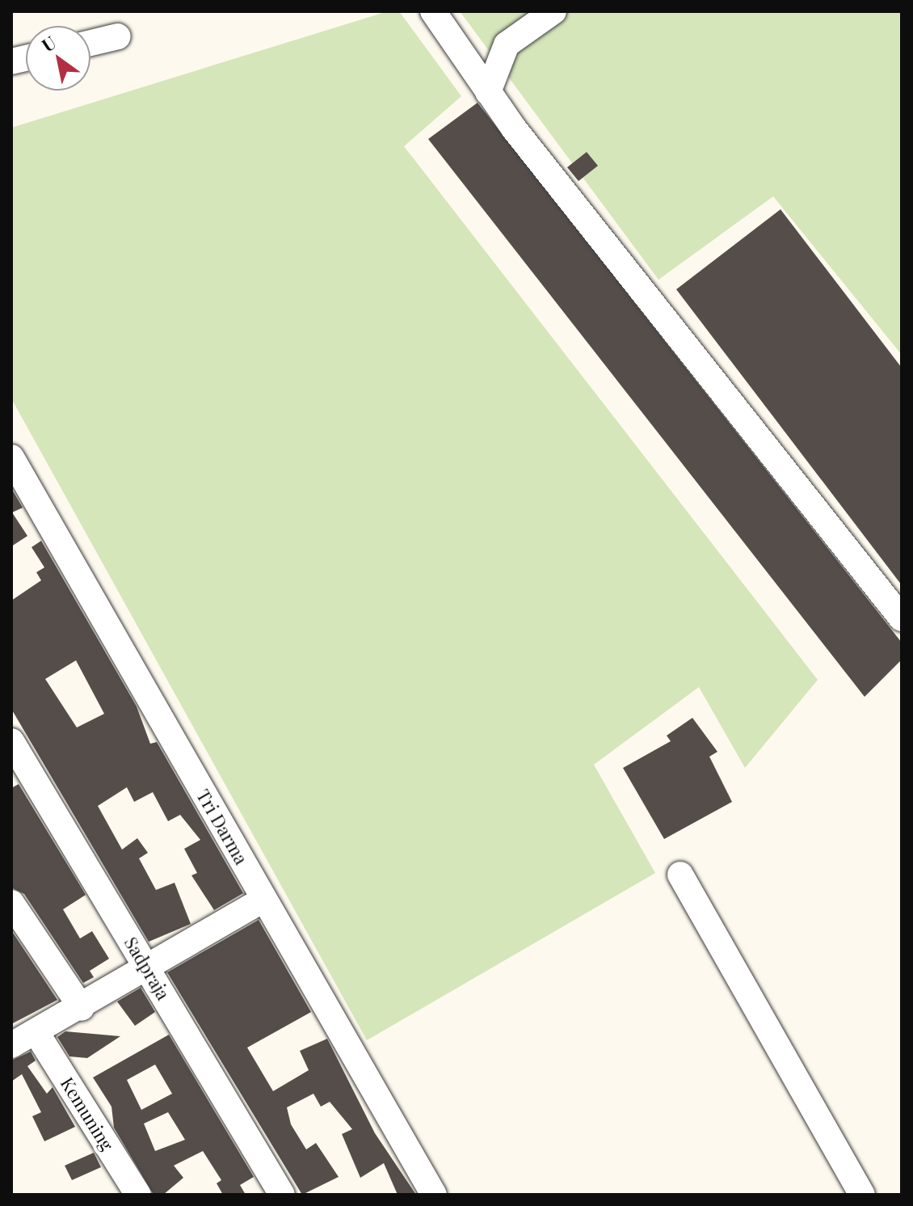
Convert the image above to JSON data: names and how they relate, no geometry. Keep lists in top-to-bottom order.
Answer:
{
  "streets": {
    "street": ["Tri Darma", "Sadpraja", "Kemuning"]
  },
  "north": "top left"
}
